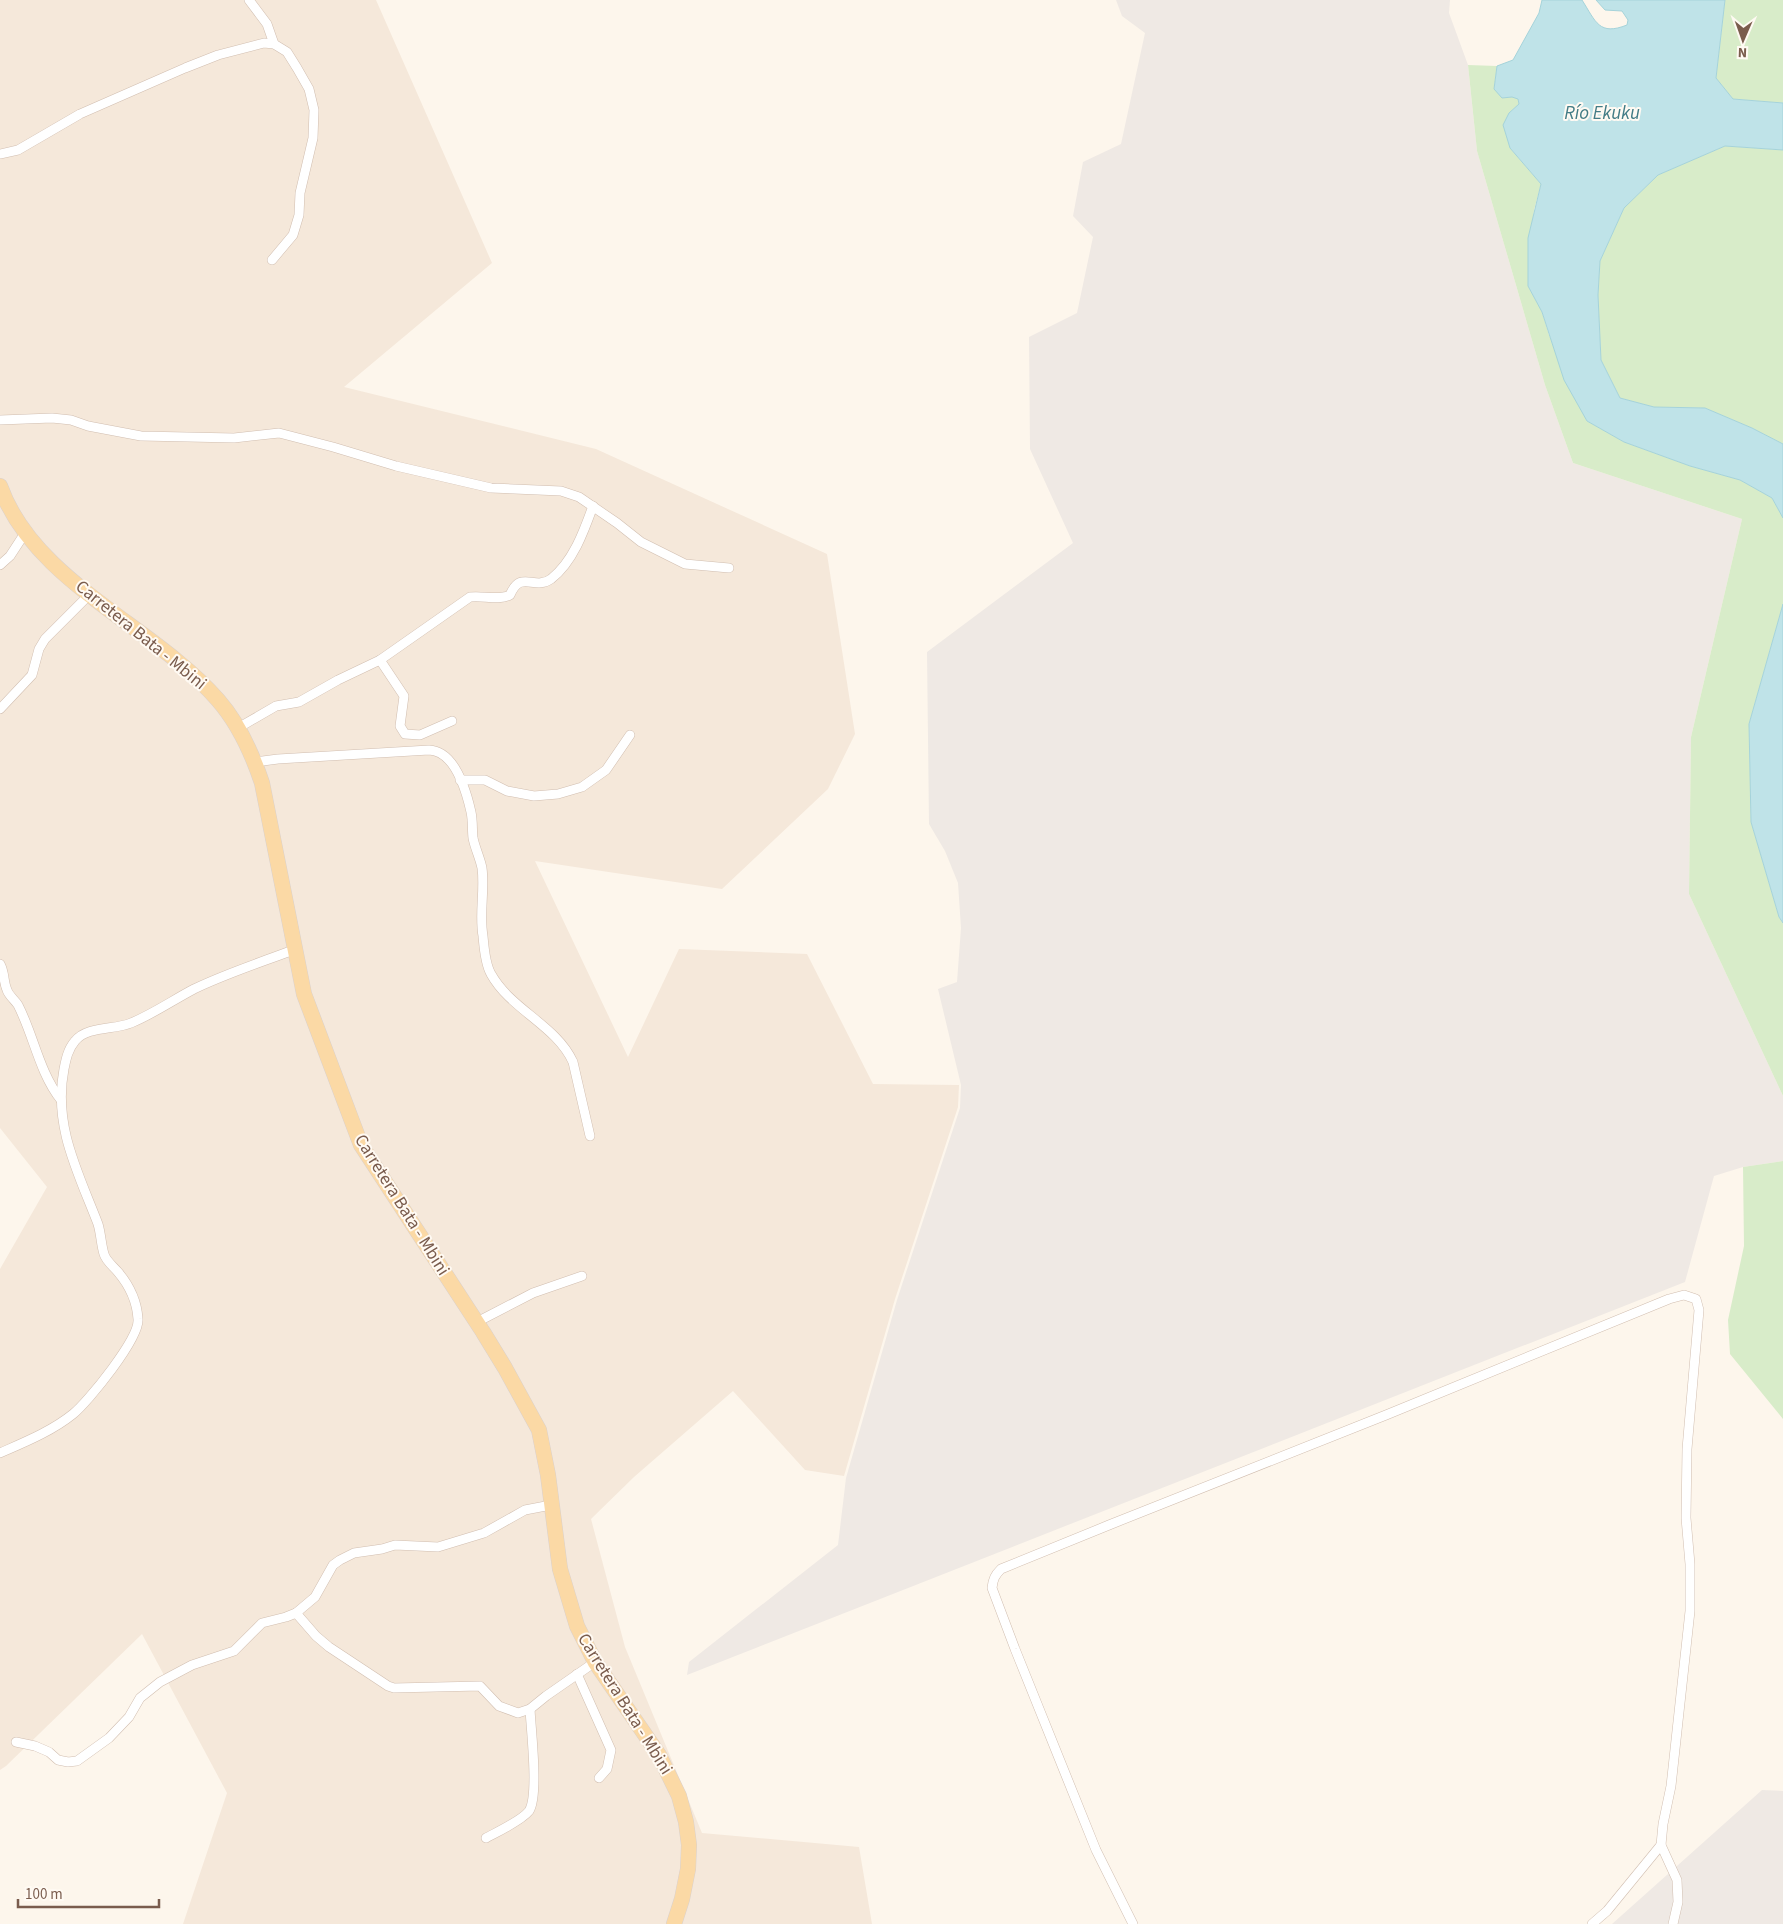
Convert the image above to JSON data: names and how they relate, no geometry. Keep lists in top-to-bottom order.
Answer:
{
  "streets": {
    "main road": ["Carretera Bata - Mbini"]
  },
  "water": ["Río Ekuku"],
  "scale_bar": "100 m",
  "north": "bottom"
}
